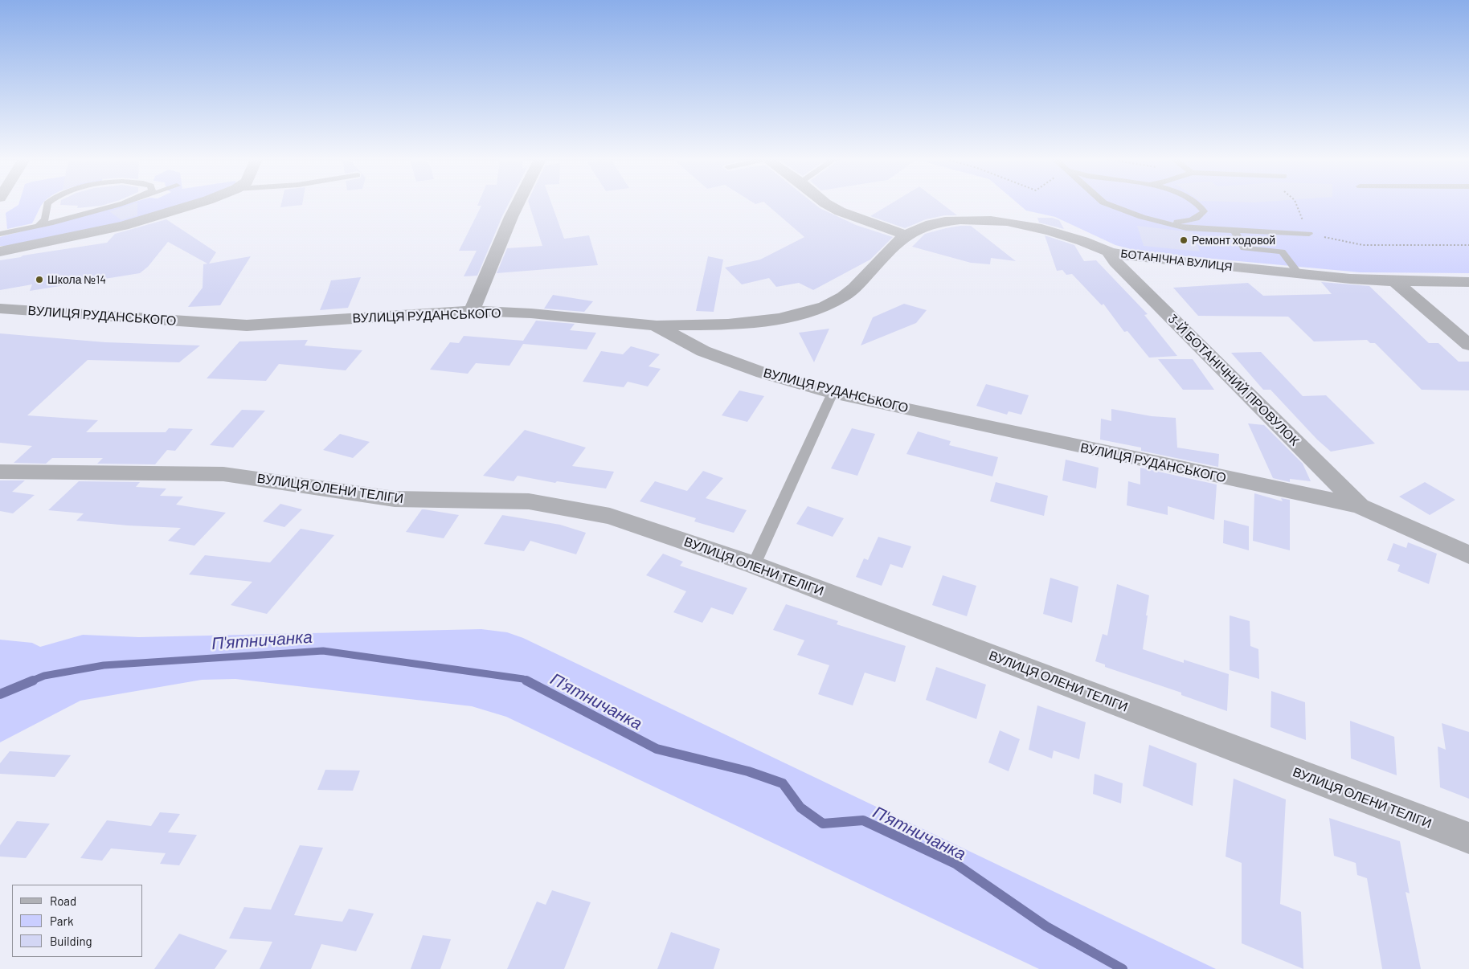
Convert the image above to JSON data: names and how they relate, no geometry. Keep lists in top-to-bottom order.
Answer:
{
  "streets": {
    "street": [
      "БОТАНІЧНА ВУЛИЦЯ",
      "ВУЛИЦЯ РУДАНСЬКОГО",
      "3-Й БОТАНІЧНИЙ ПРОВУЛОК",
      "ВУЛИЦЯ ОЛЕНИ ТЕЛІГИ"
    ]
  },
  "crossings": [
    ["БОТАНІЧНА ВУЛИЦЯ", "ВУЛИЦЯ РУДАНСЬКОГО"],
    ["БОТАНІЧНА ВУЛИЦЯ", "3-Й БОТАНІЧНИЙ ПРОВУЛОК"],
    ["ВУЛИЦЯ РУДАНСЬКОГО", "3-Й БОТАНІЧНИЙ ПРОВУЛОК"]
  ],
  "water": ["П'ятничанка"],
  "places": ["Ремонт ходовой", "Школа №14"],
  "legend": ["Road", "Park", "Building"]
}
